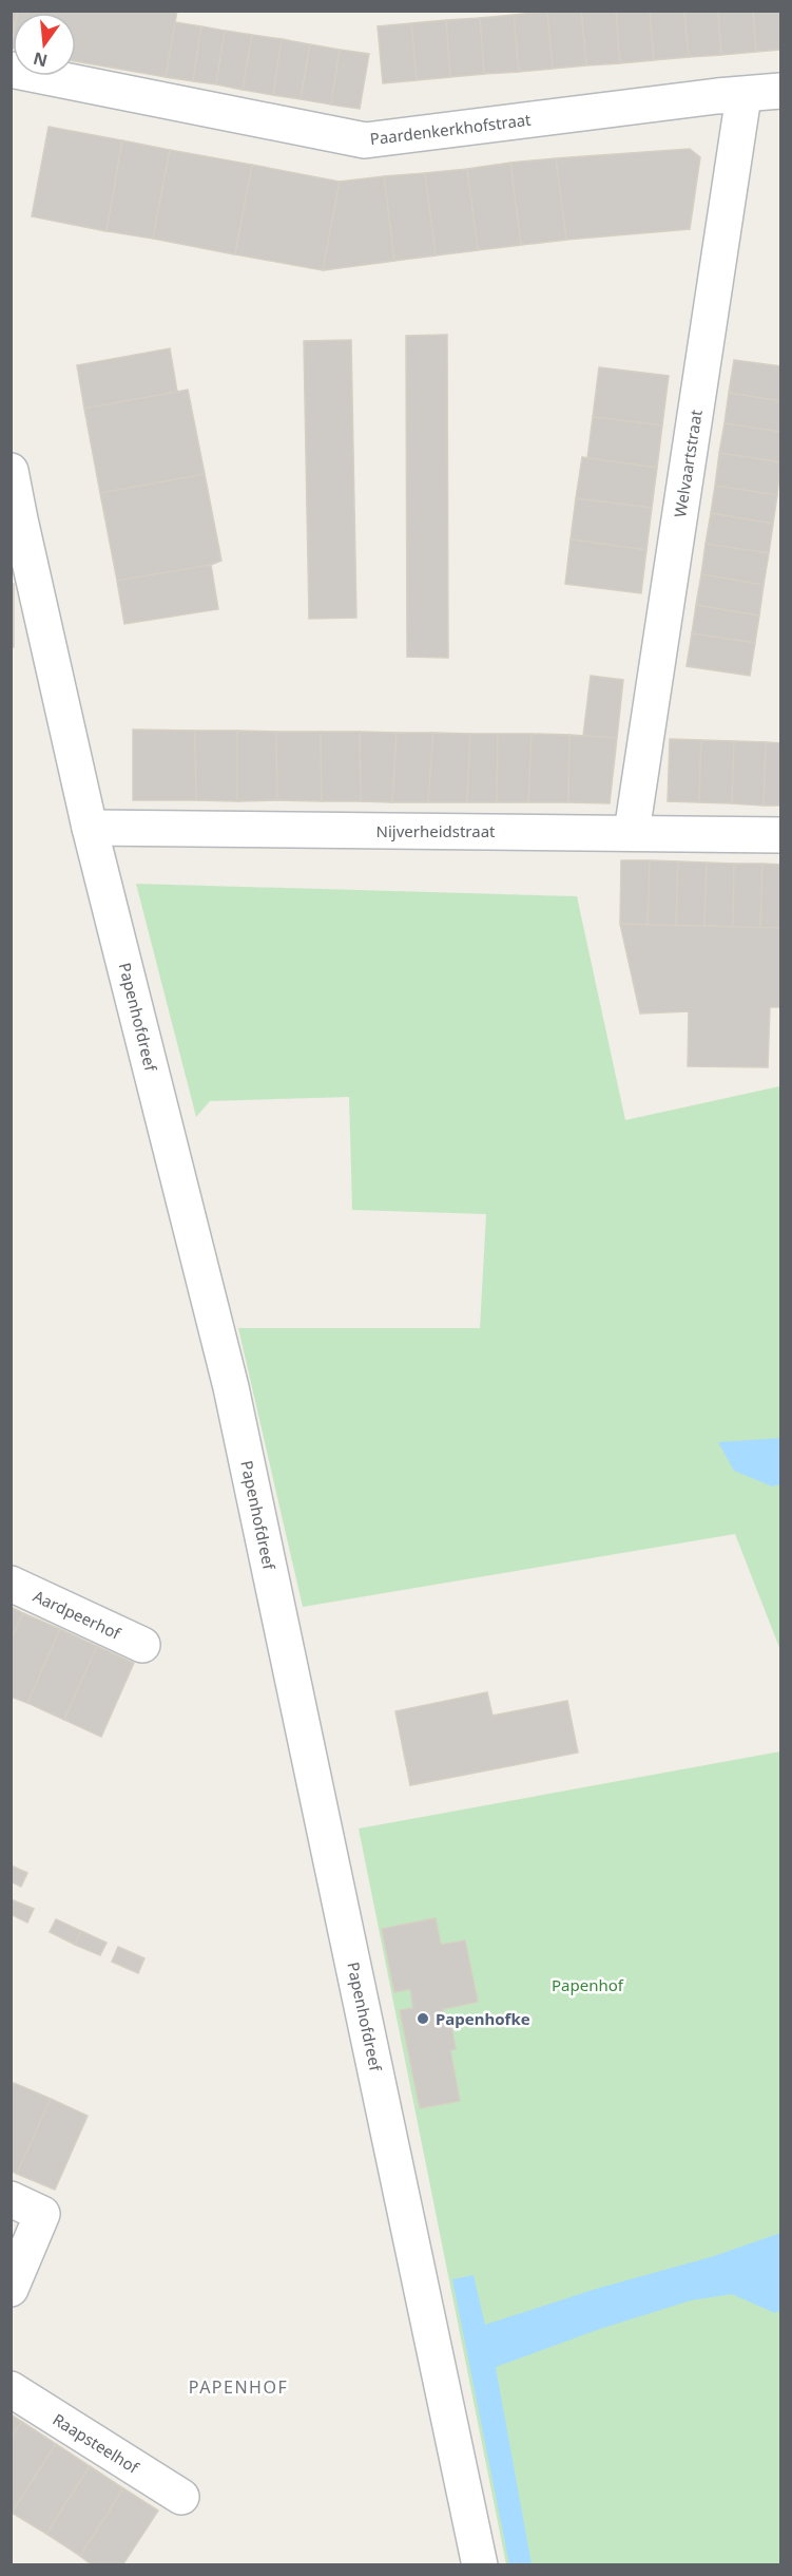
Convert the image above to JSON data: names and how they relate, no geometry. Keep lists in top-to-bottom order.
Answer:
{
  "streets": {
    "street": [
      "Paardenkerkhofstraat",
      "Welvaartstraat",
      "Nijverheidstraat",
      "Papenhofdreef",
      "Aardpeerhof",
      "Raapsteelhof"
    ]
  },
  "crossings": [
    ["Paardenkerkhofstraat", "Welvaartstraat"],
    ["Welvaartstraat", "Nijverheidstraat"],
    ["Nijverheidstraat", "Papenhofdreef"]
  ],
  "districts": ["PAPENHOF"],
  "parks": ["Papenhof"],
  "places": ["Papenhofke"],
  "north": "bottom"
}
